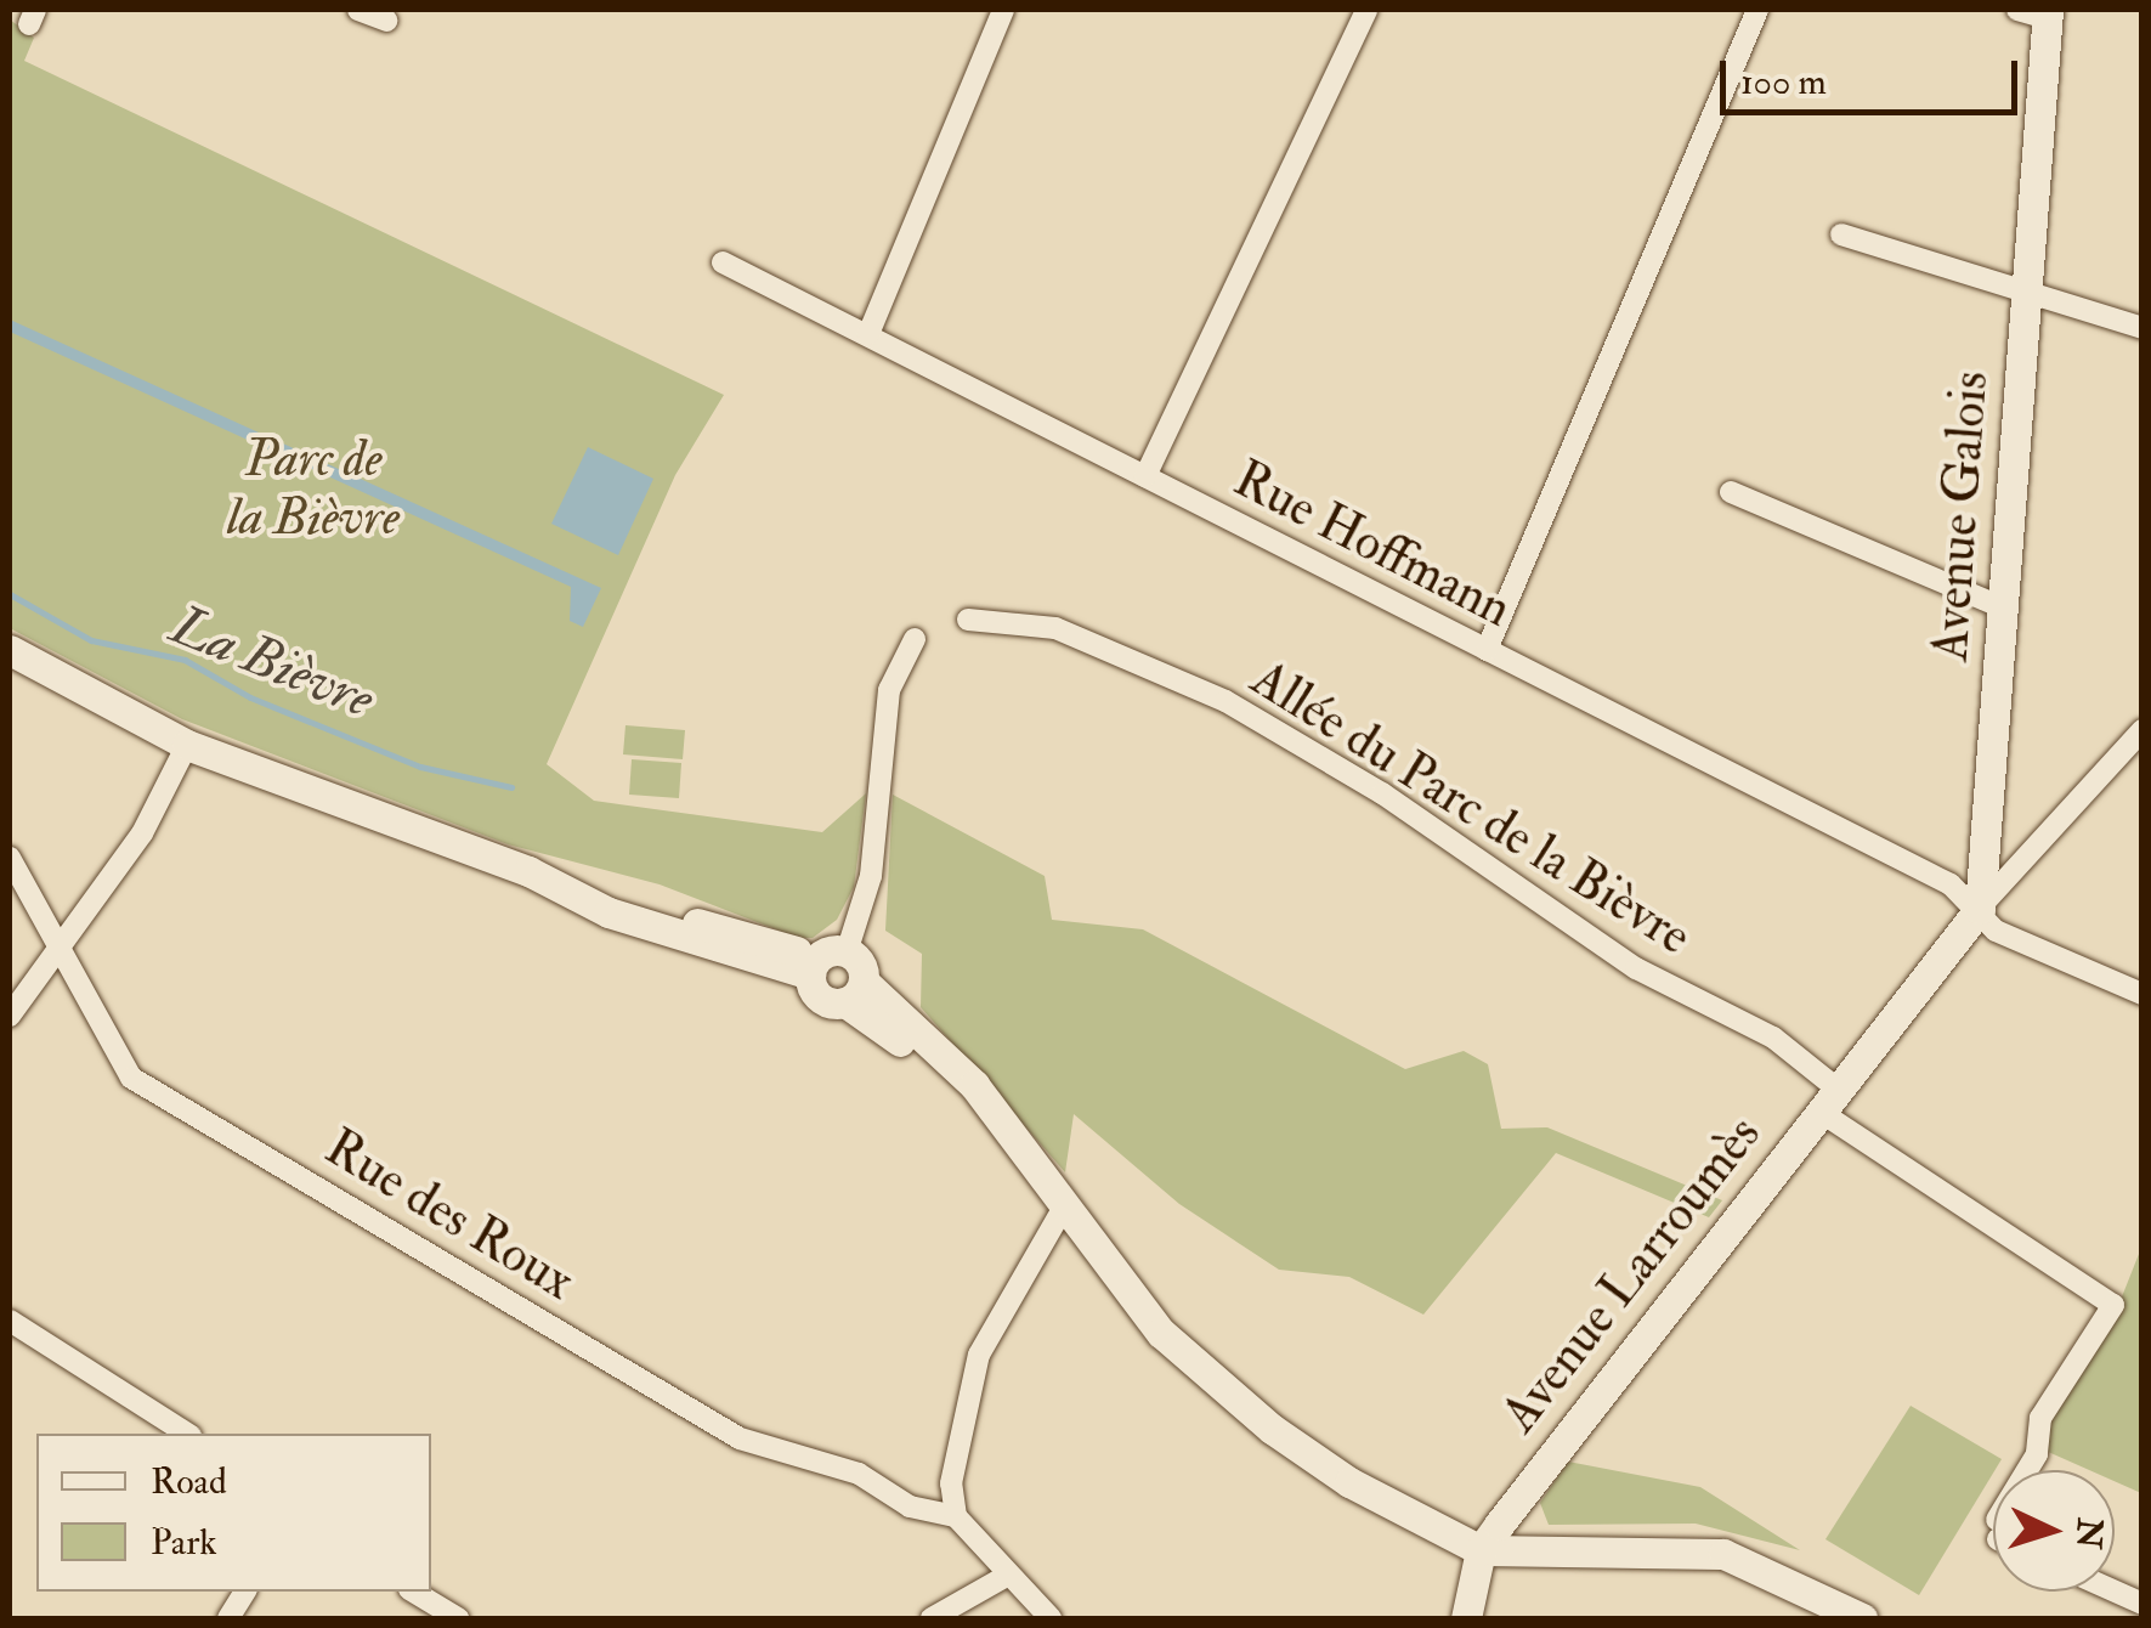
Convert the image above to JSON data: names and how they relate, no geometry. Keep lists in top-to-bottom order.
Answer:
{
  "streets": {
    "main road": ["Avenue Galois", "Avenue Larroumès"],
    "street": ["Rue Hoffmann", "Allée du Parc de la Bièvre", "Rue des Roux"]
  },
  "crossings": [
    ["Avenue Galois", "Rue Hoffmann"],
    ["Avenue Galois", "Avenue Larroumès"],
    ["Rue Hoffmann", "Avenue Larroumès"],
    ["Allée du Parc de la Bièvre", "Avenue Larroumès"]
  ],
  "water": ["La Bièvre"],
  "parks": ["Parc de la Bièvre"],
  "legend": ["Road", "Park"],
  "scale_bar": "100 m",
  "north": "right"
}
